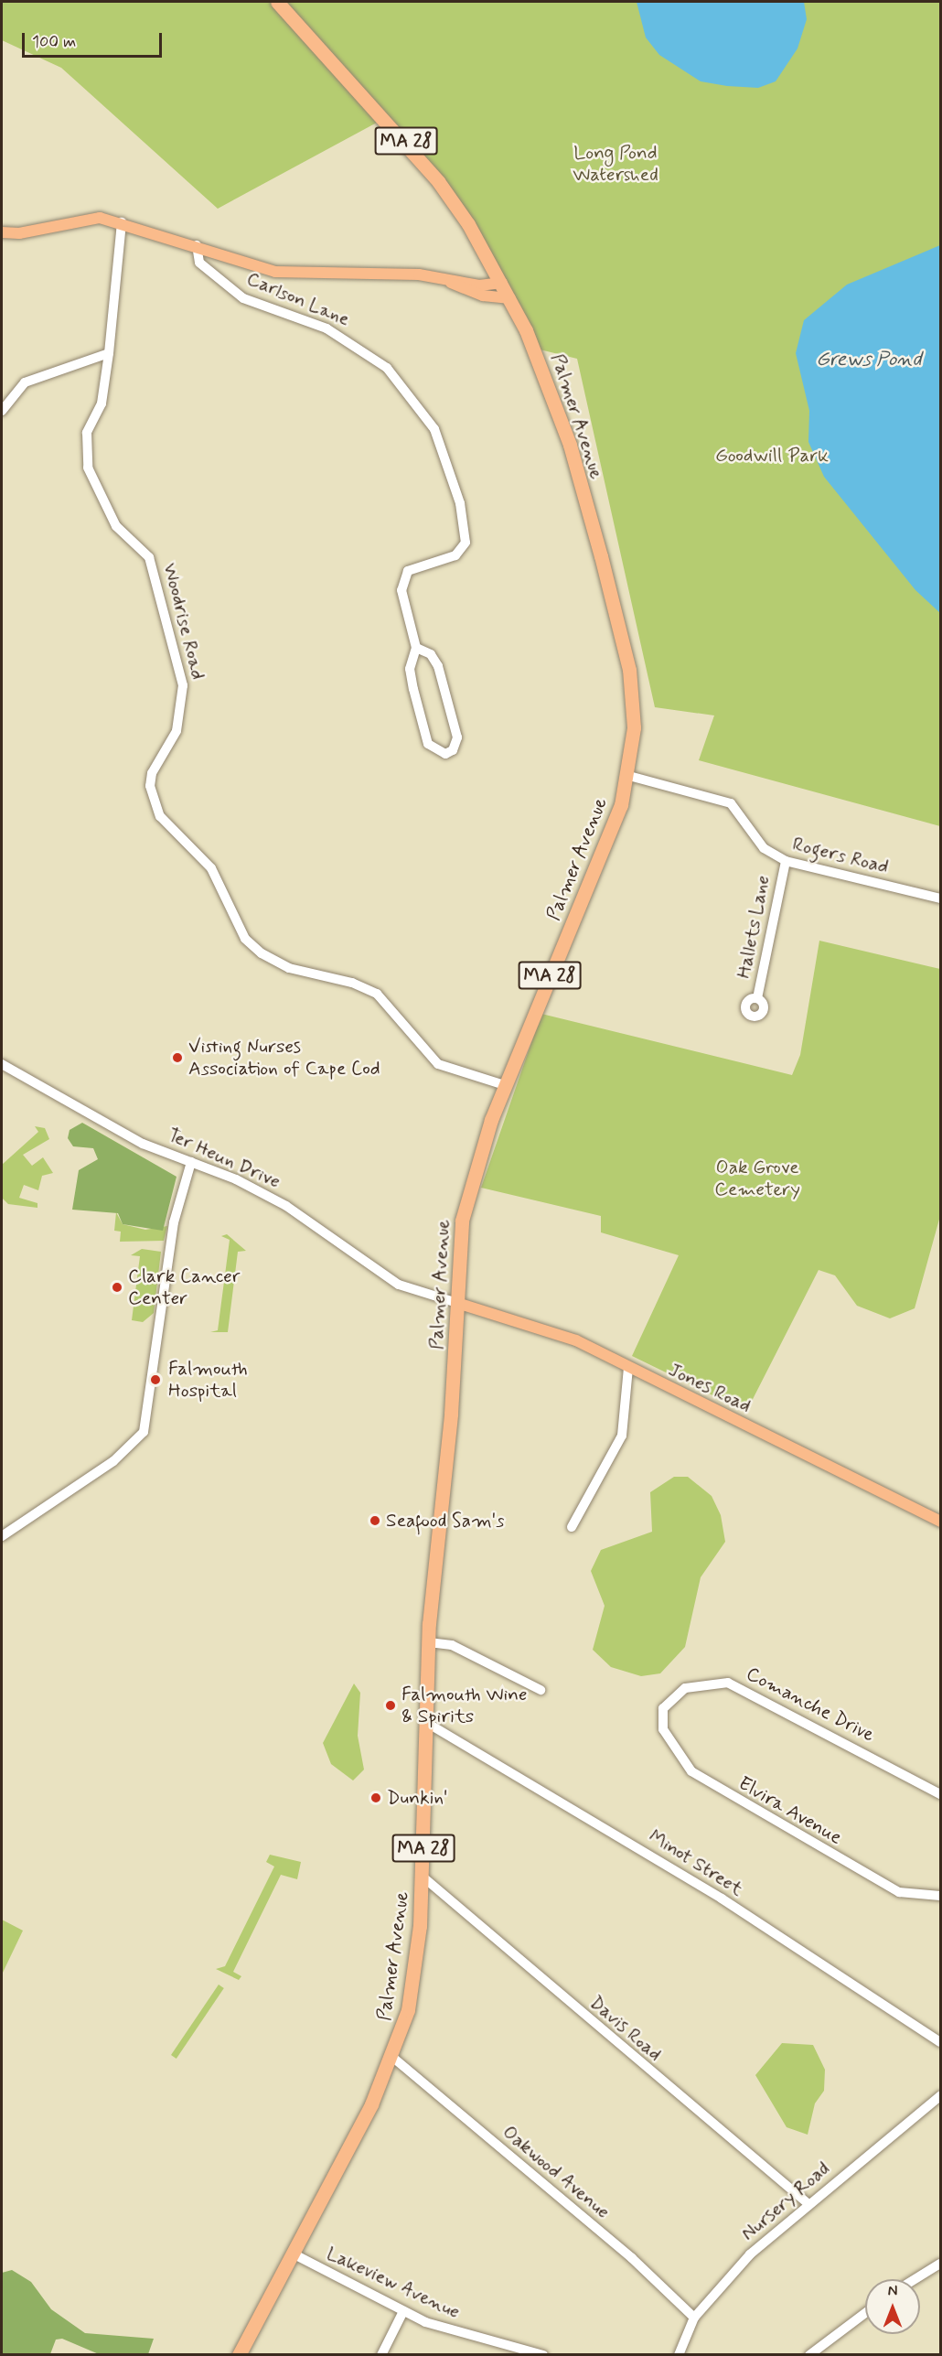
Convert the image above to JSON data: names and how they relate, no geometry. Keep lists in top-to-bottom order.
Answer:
{
  "streets": {
    "highway": ["MA 28", "Palmer Avenue"],
    "main road": ["Jones Road"],
    "street": [
      "Carlson Lane",
      "Woodrise Road",
      "Rogers Road",
      "Hallets Lane",
      "Ter Heun Drive",
      "Comanche Drive",
      "Elvira Avenue",
      "Minot Street",
      "Davis Road",
      "Oakwood Avenue",
      "Nursery Road",
      "Lakeview Avenue"
    ]
  },
  "crossings": [
    ["MA 28", "Palmer Avenue"],
    ["Palmer Avenue", "Woodrise Road"],
    ["Palmer Avenue", "Rogers Road"],
    ["Palmer Avenue", "Ter Heun Drive"],
    ["Palmer Avenue", "Jones Road"],
    ["Palmer Avenue", "Minot Street"],
    ["Palmer Avenue", "Davis Road"],
    ["Palmer Avenue", "Oakwood Avenue"],
    ["Palmer Avenue", "Lakeview Avenue"],
    ["Rogers Road", "Hallets Lane"],
    ["Ter Heun Drive", "Jones Road"],
    ["Comanche Drive", "Elvira Avenue"],
    ["Davis Road", "Nursery Road"],
    ["Oakwood Avenue", "Nursery Road"]
  ],
  "water": ["Grews Pond"],
  "parks": ["Long Pond Watershed", "Goodwill Park", "Oak Grove Cemetery"],
  "places": [
    "Visting Nurses Association of Cape Cod",
    "Clark Cancer Center",
    "Falmouth Hospital",
    "Seafood Sam's",
    "Falmouth Wine & Spirits",
    "Dunkin'"
  ],
  "scale_bar": "100 m",
  "north": "top"
}
